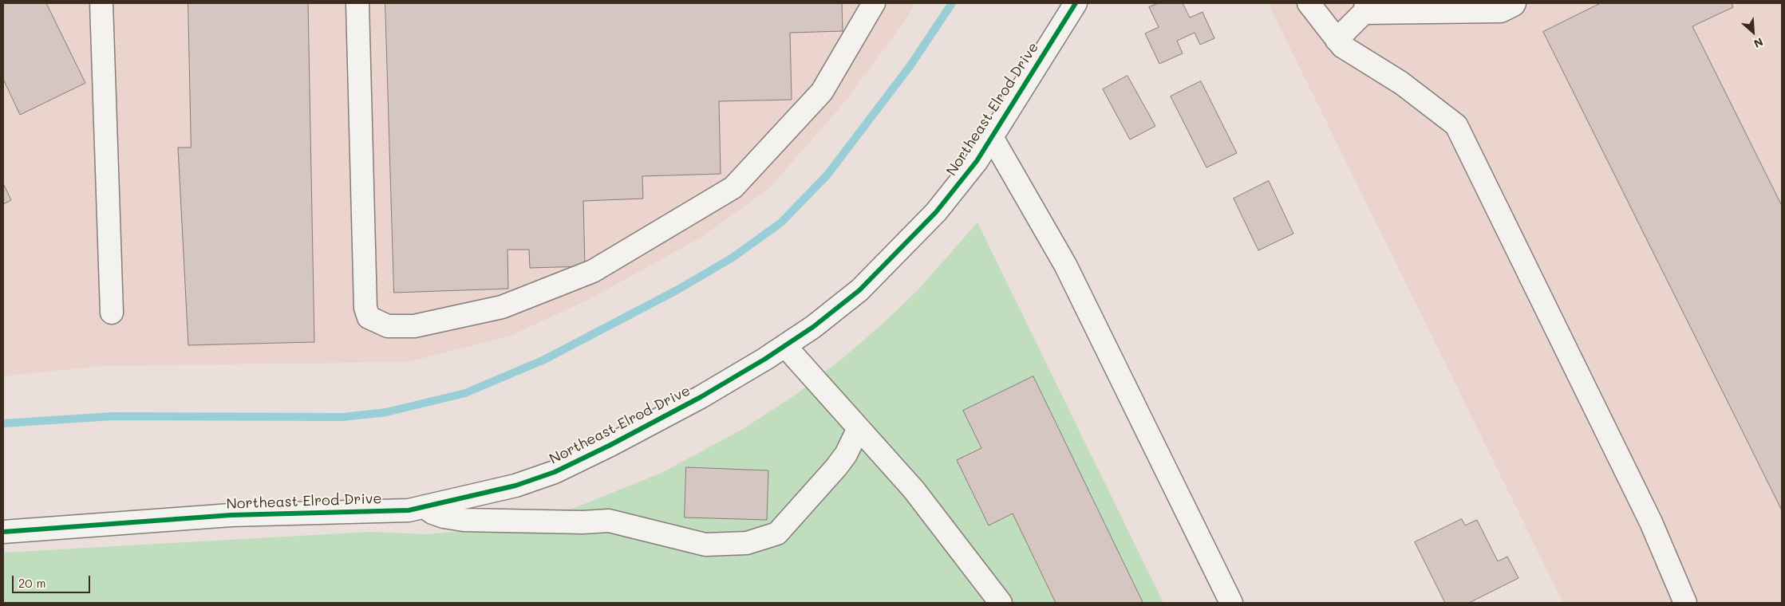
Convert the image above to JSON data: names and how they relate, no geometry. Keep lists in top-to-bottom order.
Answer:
{
  "streets": {
    "street": ["Northeast Elrod Drive"]
  },
  "scale_bar": "20 m",
  "north": "bottom right"
}
